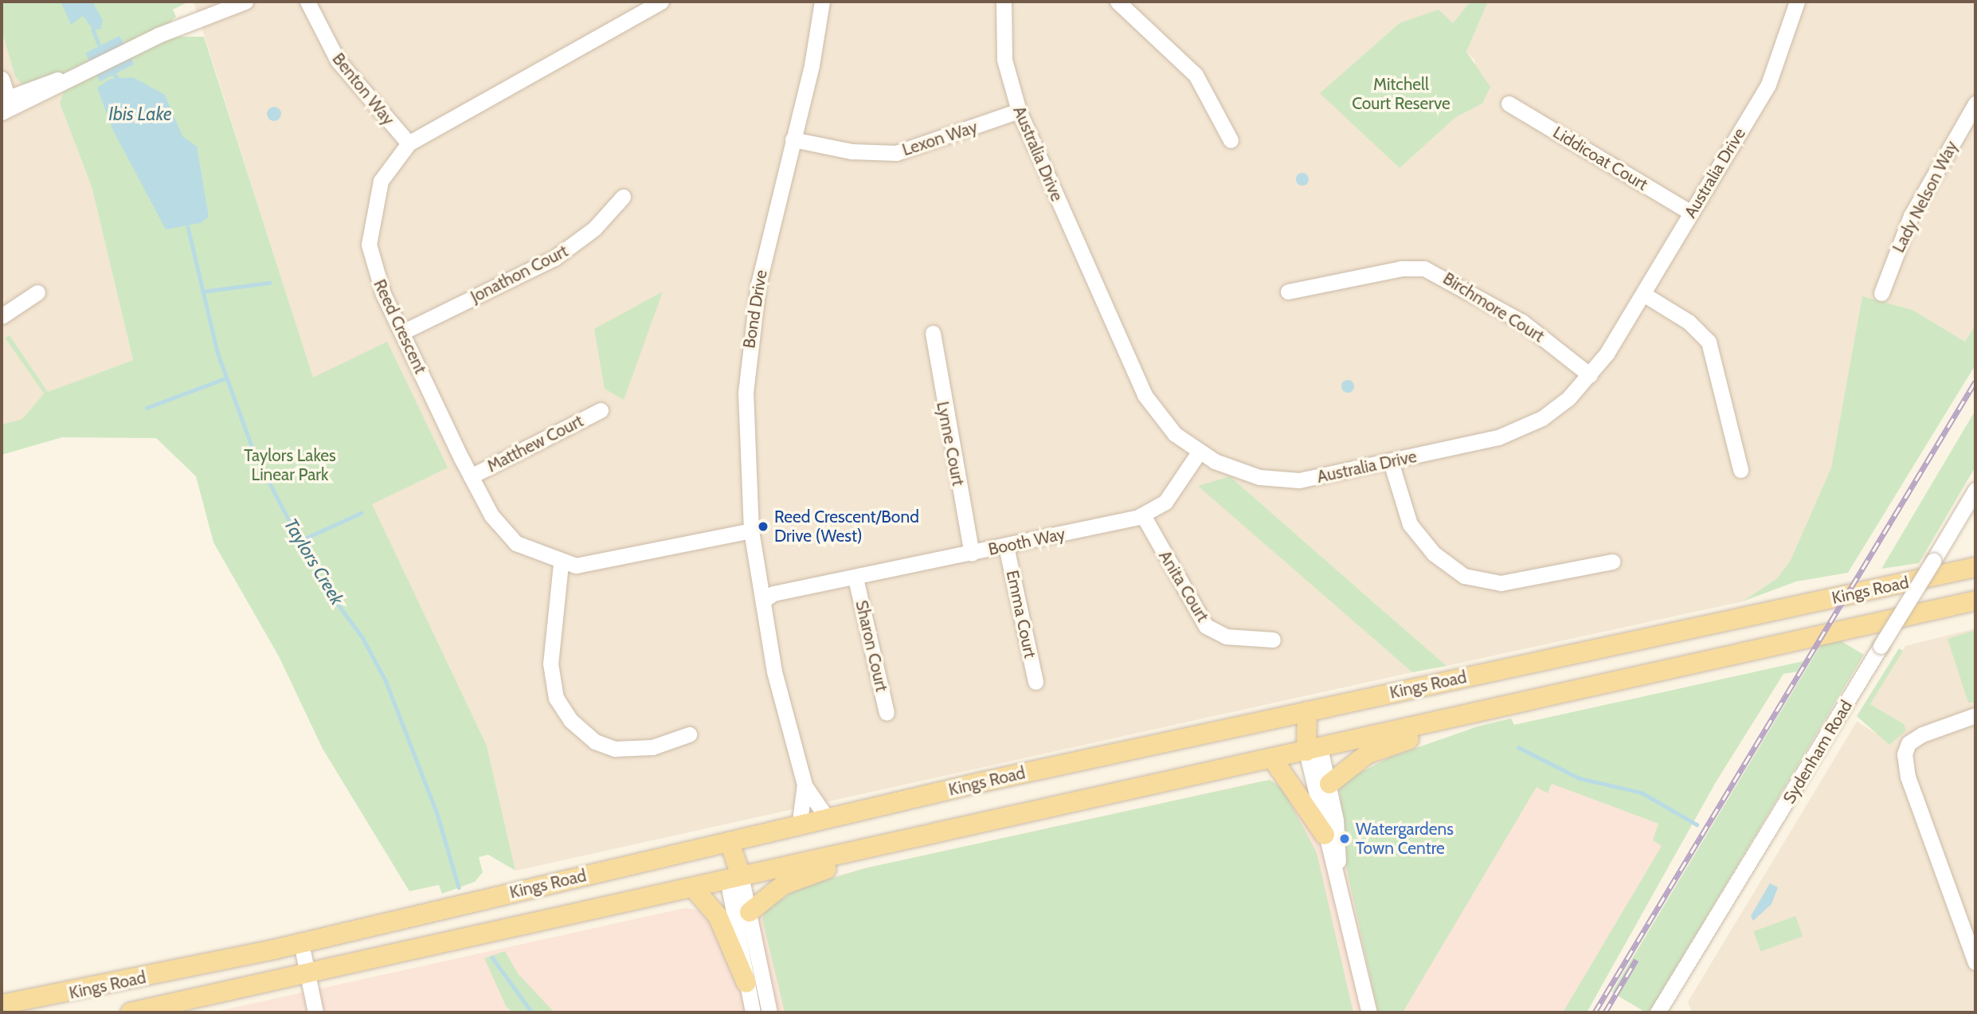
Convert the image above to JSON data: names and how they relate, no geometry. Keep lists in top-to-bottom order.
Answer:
{
  "streets": {
    "main road": ["Kings Road"],
    "street": [
      "Benton Way",
      "Lexon Way",
      "Australia Drive",
      "Liddicoat Court",
      "Lady Nelson Way",
      "Jonathon Court",
      "Birchmore Court",
      "Bond Drive",
      "Reed Crescent",
      "Matthew Court",
      "Lynne Court",
      "Booth Way",
      "Anita Court",
      "Emma Court",
      "Sharon Court",
      "Sydenham Road"
    ]
  },
  "crossings": [
    ["Benton Way", "Reed Crescent"],
    ["Lexon Way", "Australia Drive"],
    ["Lexon Way", "Bond Drive"],
    ["Australia Drive", "Liddicoat Court"],
    ["Australia Drive", "Birchmore Court"],
    ["Australia Drive", "Booth Way"],
    ["Jonathon Court", "Reed Crescent"],
    ["Bond Drive", "Reed Crescent"],
    ["Bond Drive", "Booth Way"],
    ["Reed Crescent", "Matthew Court"],
    ["Lynne Court", "Booth Way"],
    ["Booth Way", "Anita Court"],
    ["Booth Way", "Emma Court"],
    ["Booth Way", "Sharon Court"]
  ],
  "water": ["Ibis Lake", "Taylors Creek"],
  "parks": ["Mitchell Court Reserve", "Taylors Lakes Linear Park"],
  "places": ["Reed Crescent/Bond Drive (West)", "Watergardens Town Centre"]
}
